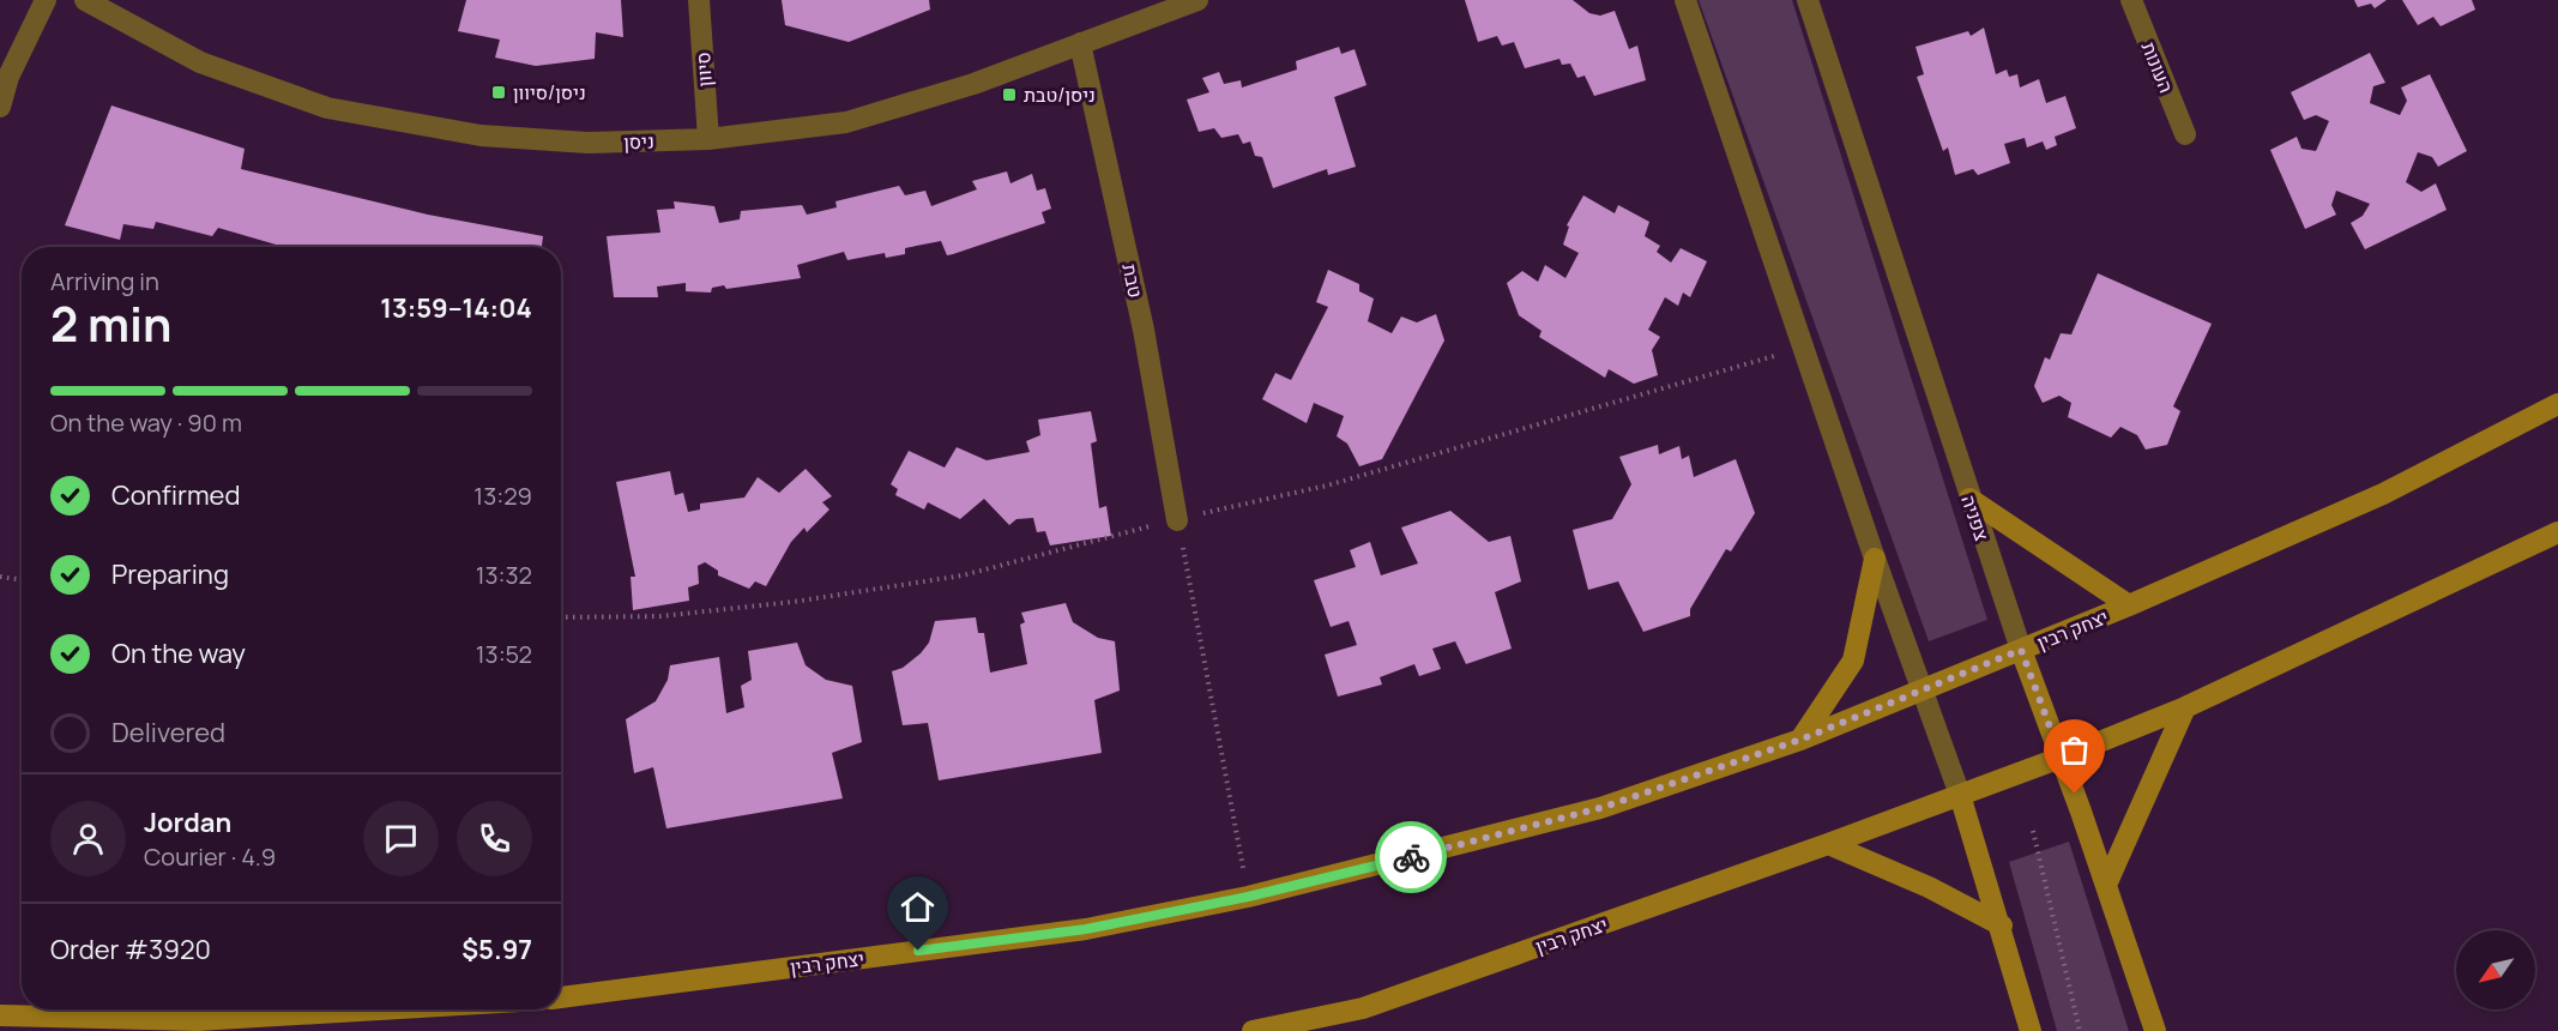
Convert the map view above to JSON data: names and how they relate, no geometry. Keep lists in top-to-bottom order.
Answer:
{
  "streets": {
    "main road": ["צפניה", "יצחק רבין"],
    "street": [
      "העונות",
      "סיוון",
      "ניסן",
      "טבת"
    ]
  },
  "crossings": [
    ["סיוון", "ניסן"],
    ["ניסן", "טבת"],
    ["צפניה", "יצחק רבין"]
  ],
  "places": {
    "transit": ["ניסן/סיוון", "ניסן/טבת"]
  },
  "north": "bottom left",
  "page": {
    "heading": ["2 min", "Arriving in", "13:59–14:04"],
    "panel": [
      "Jordan",
      "Courier · 4.9",
      "Order #3920",
      "$5.97"
    ],
    "bar": "On the way · 90 m",
    "list": [
      ["Confirmed", "13:29"],
      ["Preparing", "13:32"],
      ["On the way", "13:52"],
      "Delivered"
    ]
  }
}
